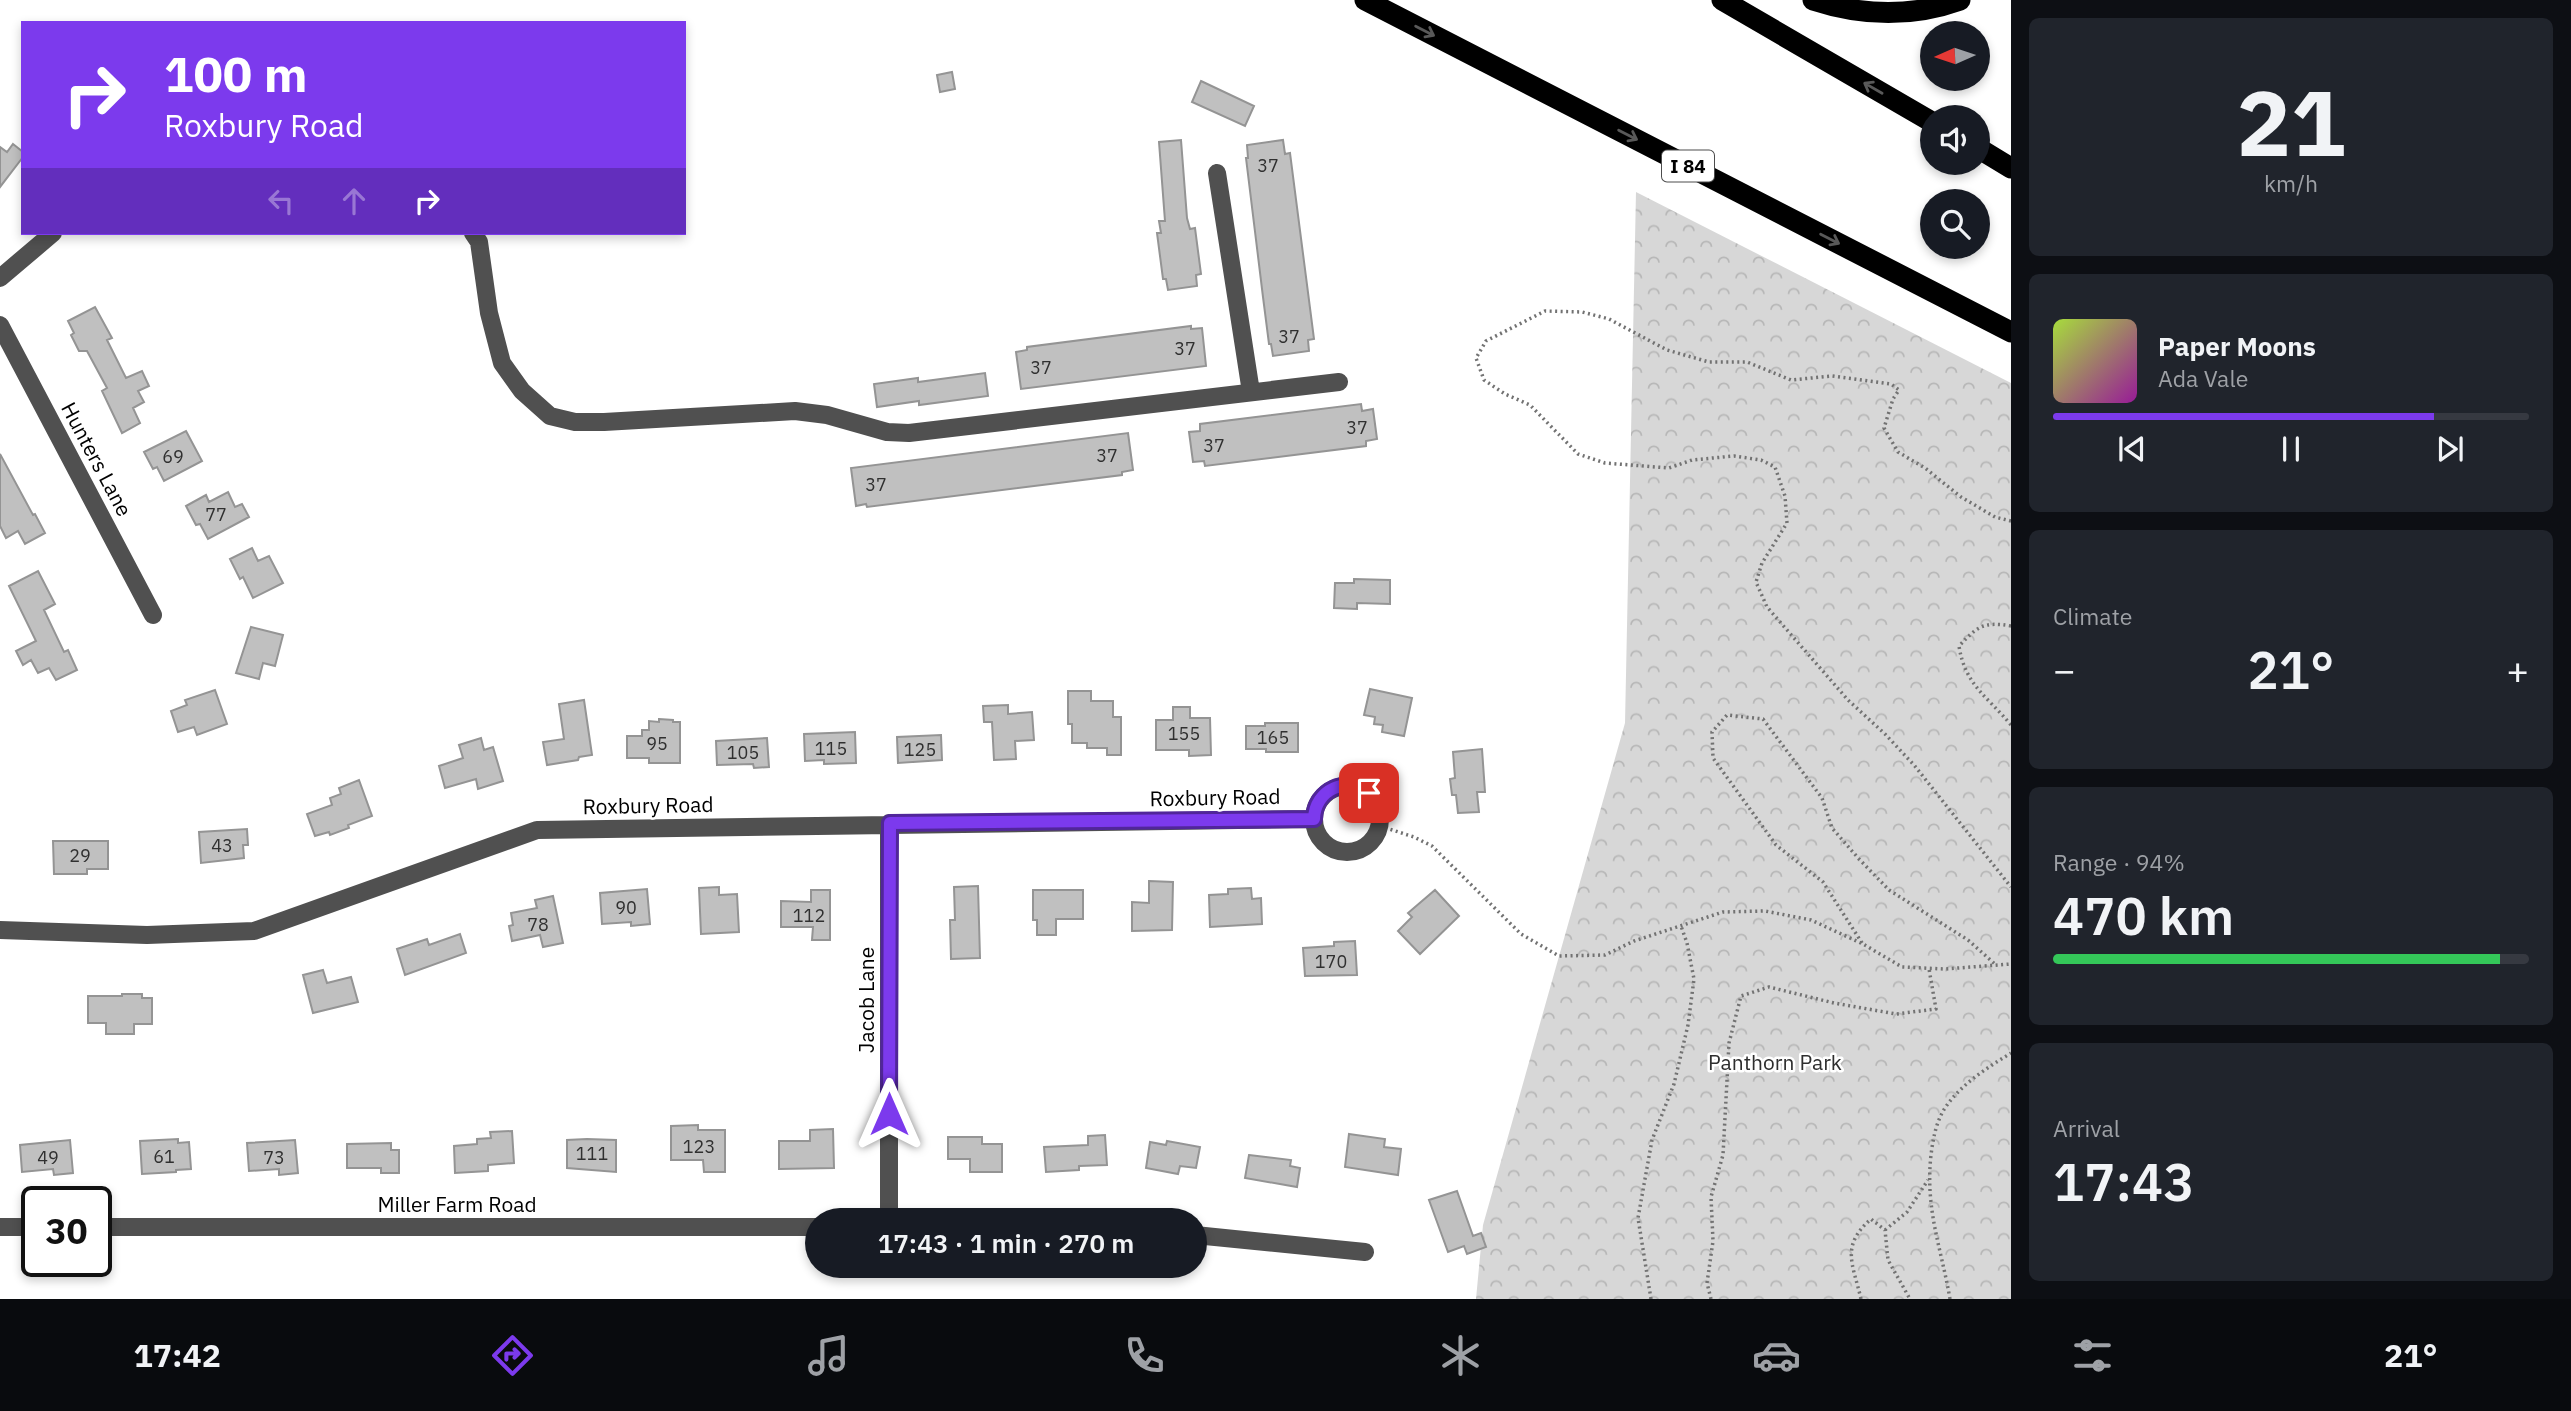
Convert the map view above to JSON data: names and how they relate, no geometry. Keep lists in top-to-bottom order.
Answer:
{
  "streets": {
    "highway": ["I 84"],
    "street": [
      "Hunters Lane",
      "Roxbury Road",
      "Jacob Lane",
      "Miller Farm Road"
    ]
  },
  "crossings": [
    ["Roxbury Road", "Jacob Lane"]
  ],
  "parks": ["Panthorn Park"],
  "house_numbers": [
    "37",
    "37",
    "37",
    "37",
    "37",
    "37",
    "37",
    "69",
    "37",
    "77",
    "155",
    "165",
    "95",
    "115",
    "125",
    "105",
    "43",
    "29",
    "90",
    "112",
    "78",
    "170",
    "123",
    "111",
    "61",
    "49",
    "73"
  ],
  "north": "left",
  "page": {
    "tile": [
      ["21", "km/h"],
      "Climate",
      ["Range · 94%", "470 km"],
      ["Arrival", "17:43"]
    ],
    "turn": ["100 m", "Roxbury Road"],
    "song": ["Paper Moons", "Ada Vale"],
    "heat": ["−", "21°", "+"],
    "limit": "30",
    "trip": "17:43 · 1 min · 270 m",
    "tabs": ["17:42", "21°"]
  }
}
